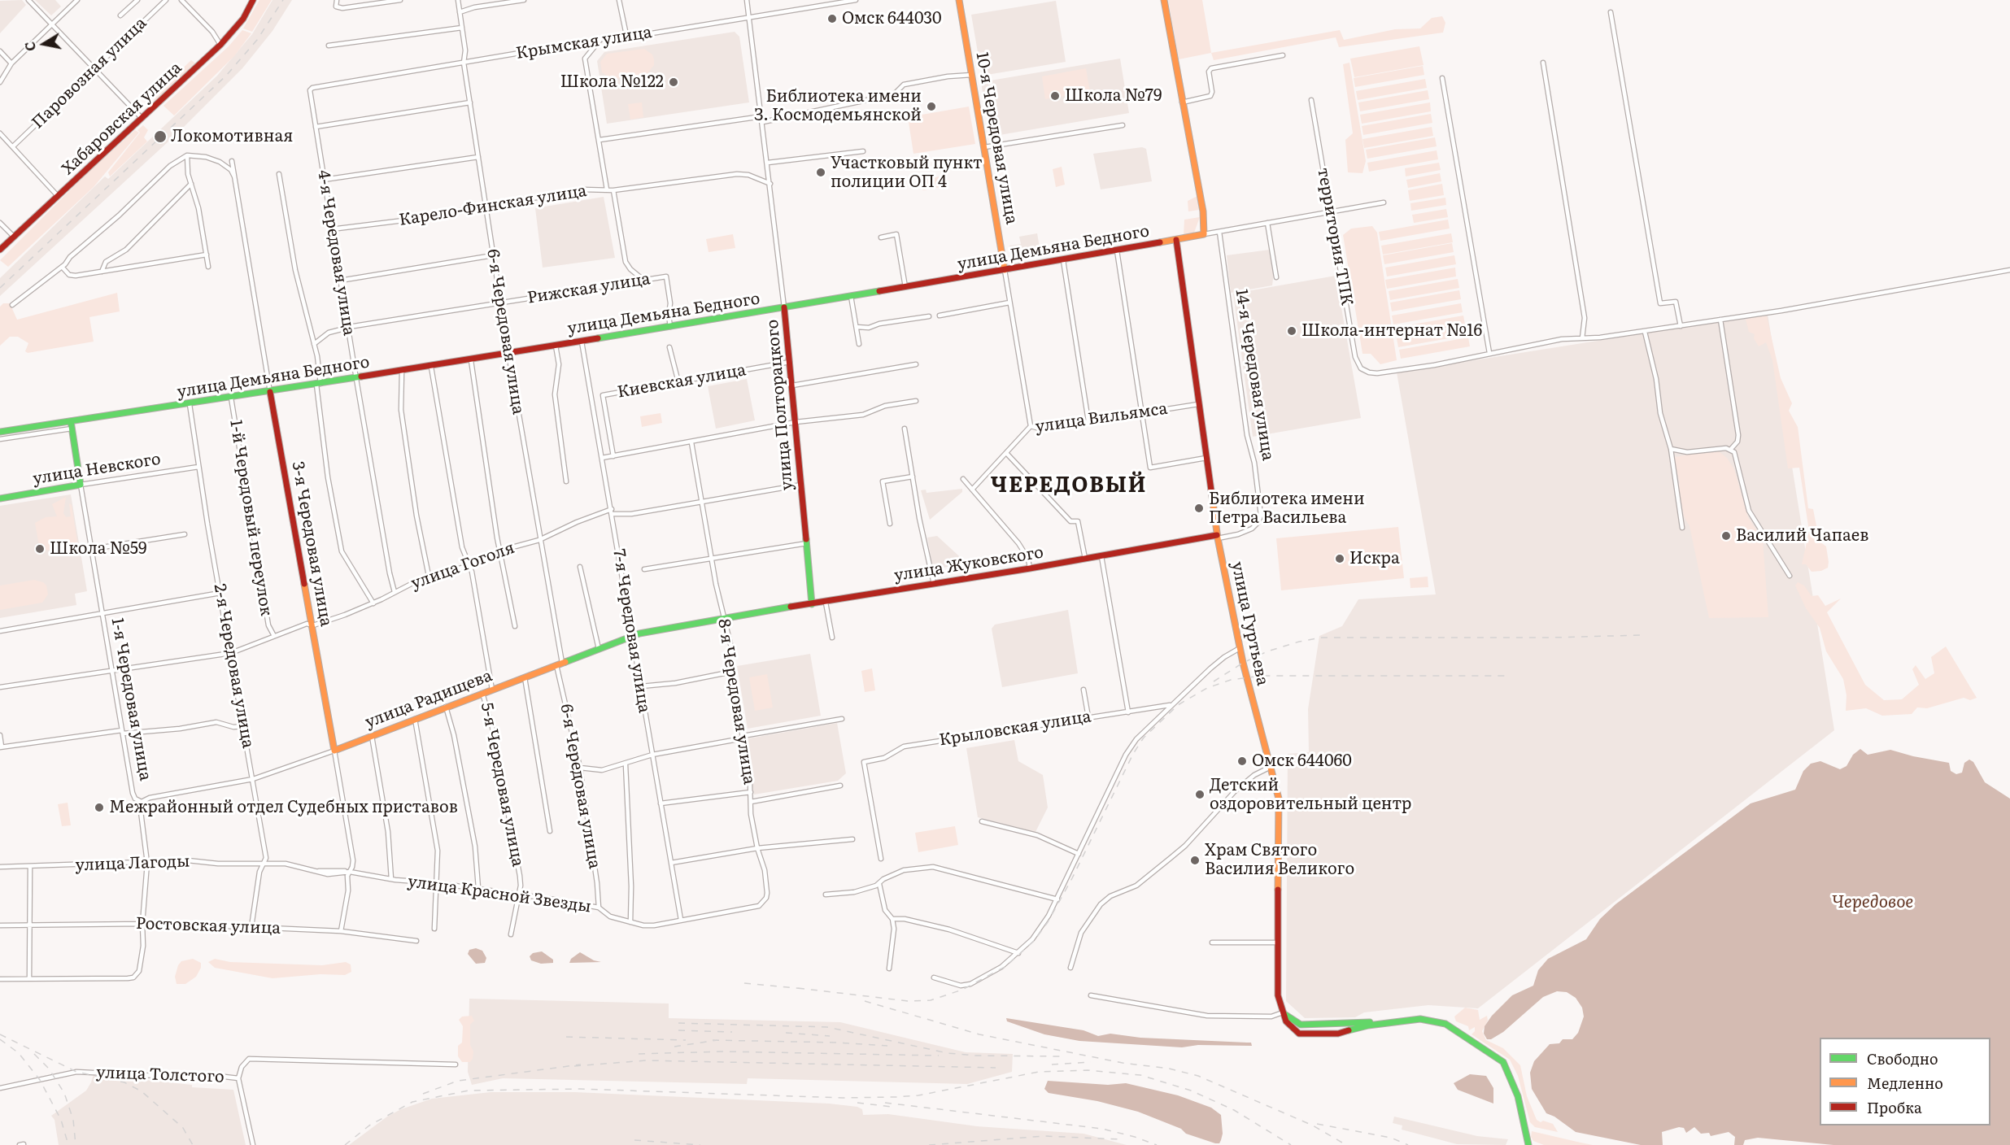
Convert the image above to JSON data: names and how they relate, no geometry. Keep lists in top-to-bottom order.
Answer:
{
  "streets": {
    "main road": [
      "Хабаровская улица",
      "10-я Чередовая улица",
      "улица Демьяна Бедного",
      "улица Полторацкого",
      "улица Невского",
      "3-я Чередовая улица",
      "улица Жуковского",
      "улица Гуртьева",
      "1-я Чередовая улица",
      "улица Радищева"
    ],
    "street": [
      "Крымская улица",
      "Паровозная улица",
      "Карело-Финская улица",
      "территория ТПК",
      "4-я Чередовая улица",
      "Рижская улица",
      "6-я Чередовая улица",
      "14-я Чередовая улица",
      "Киевская улица",
      "улица Вильямса",
      "1-й Чередовый переулок",
      "улица Гоголя",
      "7-я Чередовая улица",
      "2-я Чередовая улица",
      "8-я Чередовая улица",
      "Крыловская улица",
      "5-я Чередовая улица",
      "улица Лагоды",
      "улица Красной Звезды",
      "Ростовская улица",
      "улица Толстого"
    ]
  },
  "crossings": [
    ["Крымская улица", "4-я Чередовая улица"],
    ["Крымская улица", "6-я Чередовая улица"],
    ["Крымская улица", "улица Полторацкого"],
    ["10-я Чередовая улица", "улица Демьяна Бедного"],
    ["10-я Чередовая улица", "улица Вильямса"],
    ["Карело-Финская улица", "4-я Чередовая улица"],
    ["Карело-Финская улица", "6-я Чередовая улица"],
    ["Карело-Финская улица", "улица Полторацкого"],
    ["территория ТПК", "улица Демьяна Бедного"],
    ["улица Демьяна Бедного", "4-я Чередовая улица"],
    ["улица Демьяна Бедного", "Рижская улица"],
    ["улица Демьяна Бедного", "6-я Чередовая улица"],
    ["улица Демьяна Бедного", "14-я Чередовая улица"],
    ["улица Демьяна Бедного", "улица Полторацкого"],
    ["улица Демьяна Бедного", "1-й Чередовый переулок"],
    ["улица Демьяна Бедного", "3-я Чередовая улица"],
    ["улица Демьяна Бедного", "улица Гуртьева"],
    ["улица Демьяна Бедного", "7-я Чередовая улица"],
    ["улица Демьяна Бедного", "2-я Чередовая улица"],
    ["улица Демьяна Бедного", "1-я Чередовая улица"],
    ["улица Демьяна Бедного", "5-я Чередовая улица"],
    ["4-я Чередовая улица", "Рижская улица"],
    ["4-я Чередовая улица", "улица Гоголя"],
    ["Рижская улица", "6-я Чередовая улица"],
    ["6-я Чередовая улица", "улица Гоголя"],
    ["6-я Чередовая улица", "улица Радищева"],
    ["6-я Чередовая улица", "улица Красной Звезды"],
    ["14-я Чередовая улица", "улица Жуковского"],
    ["Киевская улица", "улица Полторацкого"],
    ["улица Полторацкого", "улица Жуковского"],
    ["улица Полторацкого", "улица Гоголя"],
    ["улица Вильямса", "улица Гуртьева"],
    ["улица Невского", "2-я Чередовая улица"],
    ["улица Невского", "1-я Чередовая улица"],
    ["1-й Чередовый переулок", "улица Гоголя"],
    ["3-я Чередовая улица", "улица Гоголя"],
    ["3-я Чередовая улица", "улица Радищева"],
    ["3-я Чередовая улица", "улица Красной Звезды"],
    ["3-я Чередовая улица", "Ростовская улица"],
    ["улица Жуковского", "улица Гуртьева"],
    ["улица Жуковского", "улица Радищева"],
    ["улица Жуковского", "8-я Чередовая улица"],
    ["улица Гоголя", "7-я Чередовая улица"],
    ["улица Гоголя", "2-я Чередовая улица"],
    ["улица Гоголя", "1-я Чередовая улица"],
    ["улица Гоголя", "8-я Чередовая улица"],
    ["улица Гоголя", "5-я Чередовая улица"],
    ["7-я Чередовая улица", "улица Радищева"],
    ["7-я Чередовая улица", "улица Красной Звезды"],
    ["2-я Чередовая улица", "улица Радищева"],
    ["2-я Чередовая улица", "улица Лагоды"],
    ["2-я Чередовая улица", "улица Красной Звезды"],
    ["2-я Чередовая улица", "Ростовская улица"],
    ["1-я Чередовая улица", "улица Радищева"],
    ["1-я Чередовая улица", "улица Лагоды"],
    ["1-я Чередовая улица", "Ростовская улица"],
    ["улица Радищева", "8-я Чередовая улица"],
    ["улица Радищева", "5-я Чередовая улица"],
    ["8-я Чередовая улица", "улица Красной Звезды"],
    ["5-я Чередовая улица", "улица Красной Звезды"],
    ["улица Лагоды", "улица Красной Звезды"]
  ],
  "districts": ["ЧЕРЕДОВЫЙ"],
  "water": ["Чередовое"],
  "places": [
    "Омск 644030",
    "Школа №122",
    "Школа №79",
    "Библиотека имени З. Космодемьянской",
    "Локомотивная",
    "Участковый пункт полиции ОП 4",
    "Школа-интернат №16",
    "Библиотека имени Петра Васильева",
    "Василий Чапаев",
    "Школа №59",
    "Искра",
    "Омск 644060",
    "Детский оздоровительный центр",
    "Межрайонный отдел Судебных приставов",
    "Храм Святого Василия Великого"
  ],
  "legend": ["Свободно", "Медленно", "Пробка"],
  "north": "left"
}
